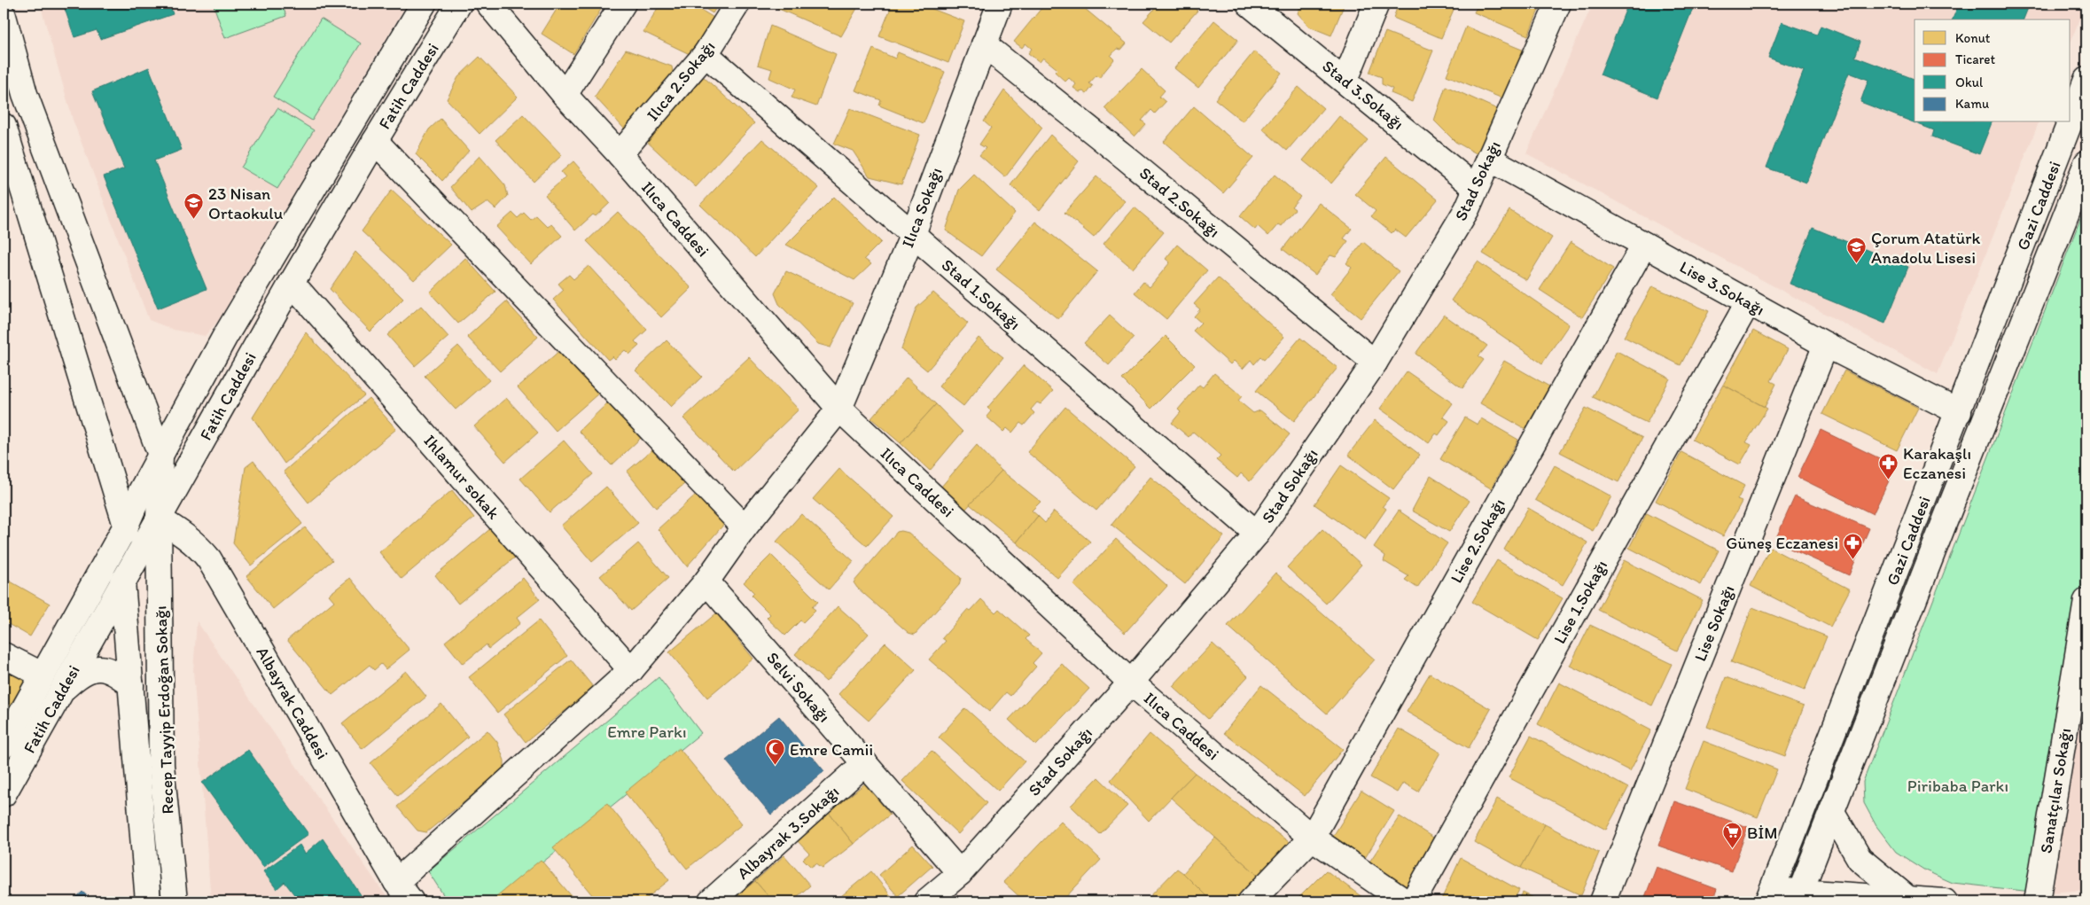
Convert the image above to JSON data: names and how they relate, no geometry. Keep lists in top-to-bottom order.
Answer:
{
  "streets": {
    "street": [
      "Ilıca 2.Sokağı",
      "Fatih Caddesi",
      "Stad 3.Sokağı",
      "Stad Sokağı",
      "Stad 2.Sokağı",
      "Gazi Caddesi",
      "Ilıca Sokağı",
      "Ilıca Caddesi",
      "Lise 3.Sokağı",
      "Stad 1.Sokağı",
      "Ihlamur sokak",
      "Lise 2.Sokağı",
      "Lise 1.Sokağı",
      "Lise Sokağı",
      "Selvi Sokağı",
      "Albayrak Caddesi",
      "Recep Tayyip Erdoğan Sokağı",
      "Sanatçılar Sokağı",
      "Albayrak 3.Sokağı"
    ]
  },
  "crossings": [
    ["Ilıca 2.Sokağı", "Ilıca Caddesi"],
    ["Ilıca 2.Sokağı", "Stad 1.Sokağı"],
    ["Fatih Caddesi", "Ihlamur sokak"],
    ["Fatih Caddesi", "Albayrak Caddesi"],
    ["Fatih Caddesi", "Recep Tayyip Erdoğan Sokağı"],
    ["Stad 3.Sokağı", "Stad Sokağı"],
    ["Stad Sokağı", "Stad 2.Sokağı"],
    ["Stad Sokağı", "Ilıca Caddesi"],
    ["Stad Sokağı", "Lise 3.Sokağı"],
    ["Stad Sokağı", "Stad 1.Sokağı"],
    ["Stad Sokağı", "Selvi Sokağı"],
    ["Stad 2.Sokağı", "Ilıca Sokağı"],
    ["Gazi Caddesi", "Lise 3.Sokağı"],
    ["Ilıca Sokağı", "Ilıca Caddesi"],
    ["Ilıca Sokağı", "Stad 1.Sokağı"],
    ["Ilıca Sokağı", "Ihlamur sokak"],
    ["Ilıca Sokağı", "Selvi Sokağı"],
    ["Ilıca Sokağı", "Albayrak Caddesi"],
    ["Ilıca Caddesi", "Lise 2.Sokağı"],
    ["Lise 3.Sokağı", "Lise 2.Sokağı"],
    ["Lise 3.Sokağı", "Lise 1.Sokağı"],
    ["Lise 3.Sokağı", "Lise Sokağı"],
    ["Selvi Sokağı", "Albayrak 3.Sokağı"],
    ["Albayrak Caddesi", "Recep Tayyip Erdoğan Sokağı"]
  ],
  "parks": ["Emre Parkı", "Piribaba Parkı"],
  "places": {
    "school or university": ["23 Nisan Ortaokulu", "Çorum Atatürk Anadolu Lisesi"],
    "pharmacy": ["Karakaşlı Eczanesi", "Güneş Eczanesi"],
    "mosque": ["Emre Camii"],
    "supermarket": ["BİM"]
  },
  "legend": [
    "Konut",
    "Ticaret",
    "Okul",
    "Kamu"
  ]
}
